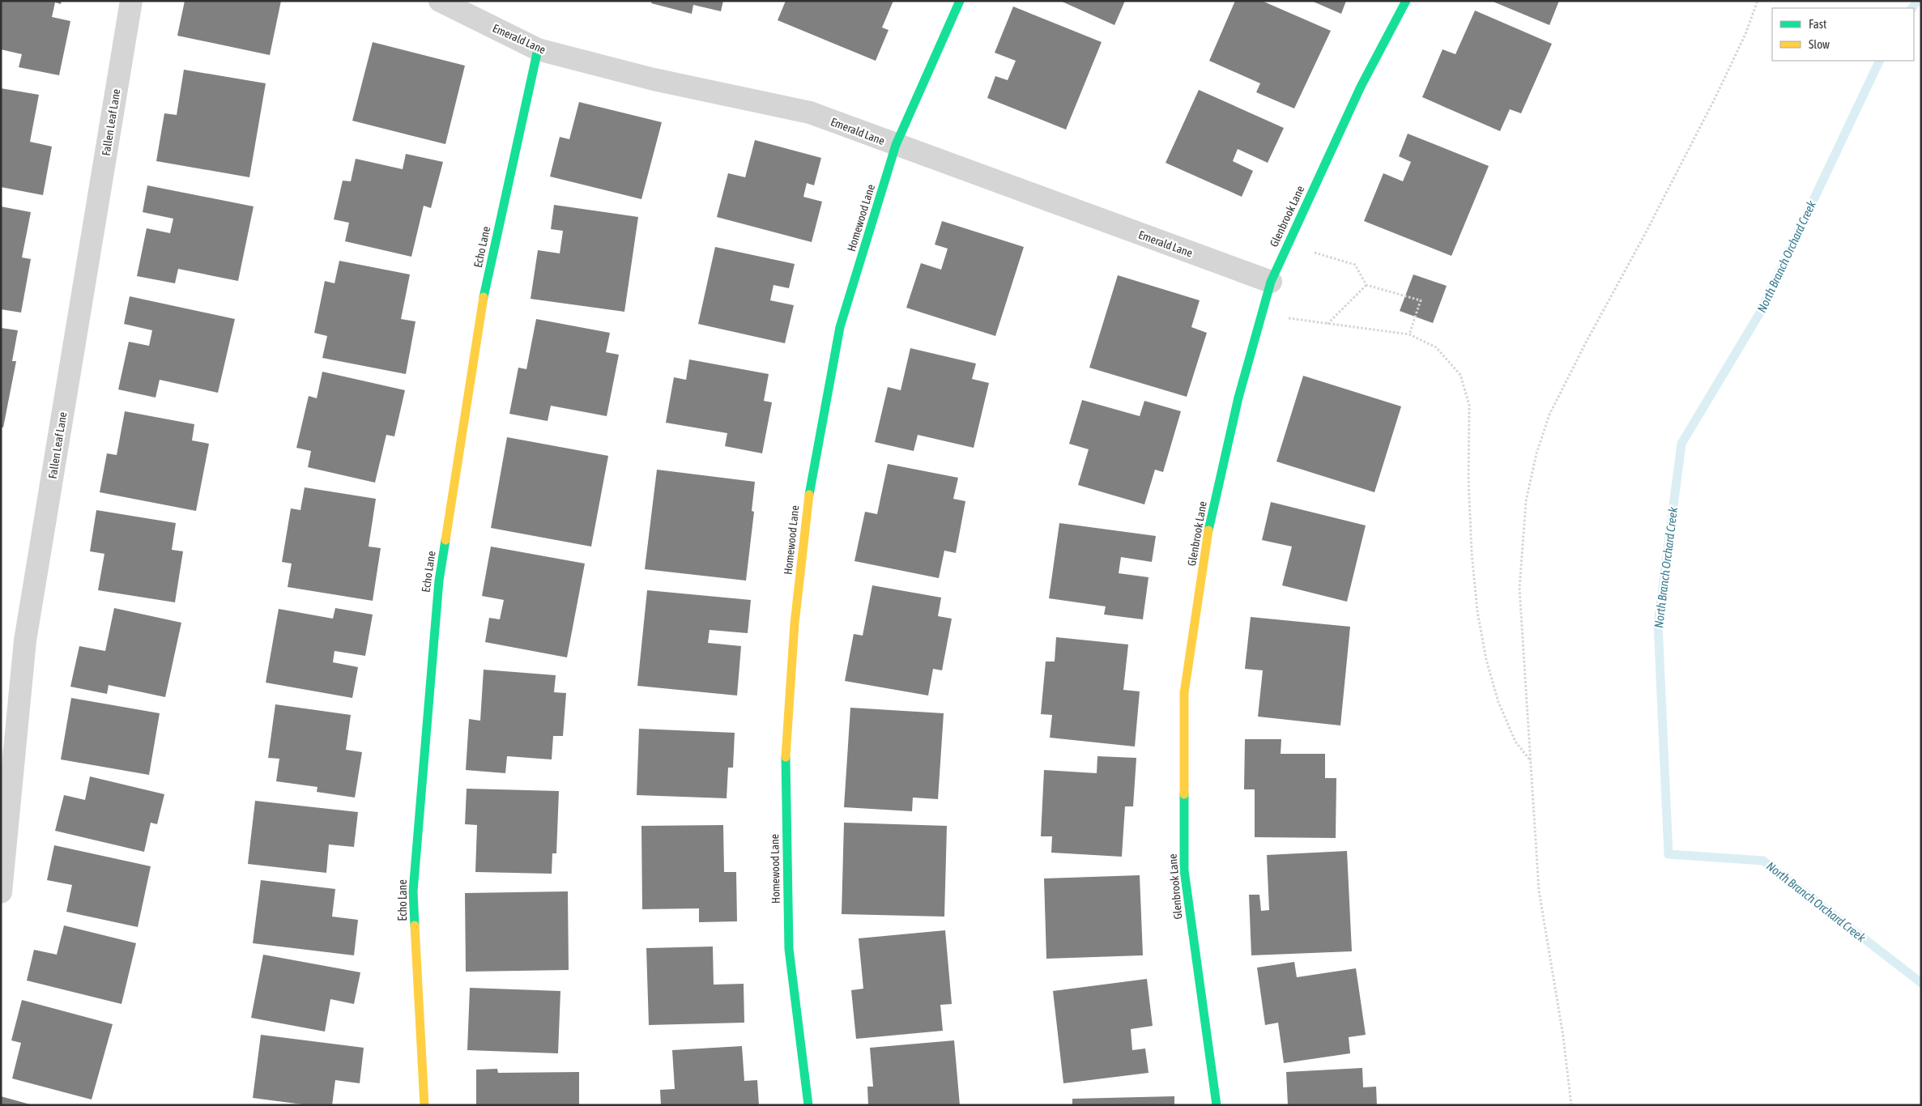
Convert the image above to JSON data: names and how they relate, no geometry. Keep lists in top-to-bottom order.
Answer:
{
  "streets": {
    "street": [
      "Emerald Lane",
      "Fallen Leaf Lane",
      "Glenbrook Lane",
      "Homewood Lane",
      "Echo Lane"
    ]
  },
  "crossings": [
    ["Emerald Lane", "Glenbrook Lane"],
    ["Emerald Lane", "Homewood Lane"],
    ["Emerald Lane", "Echo Lane"]
  ],
  "water": ["North Branch Orchard Creek"],
  "legend": ["Fast", "Slow"]
}
